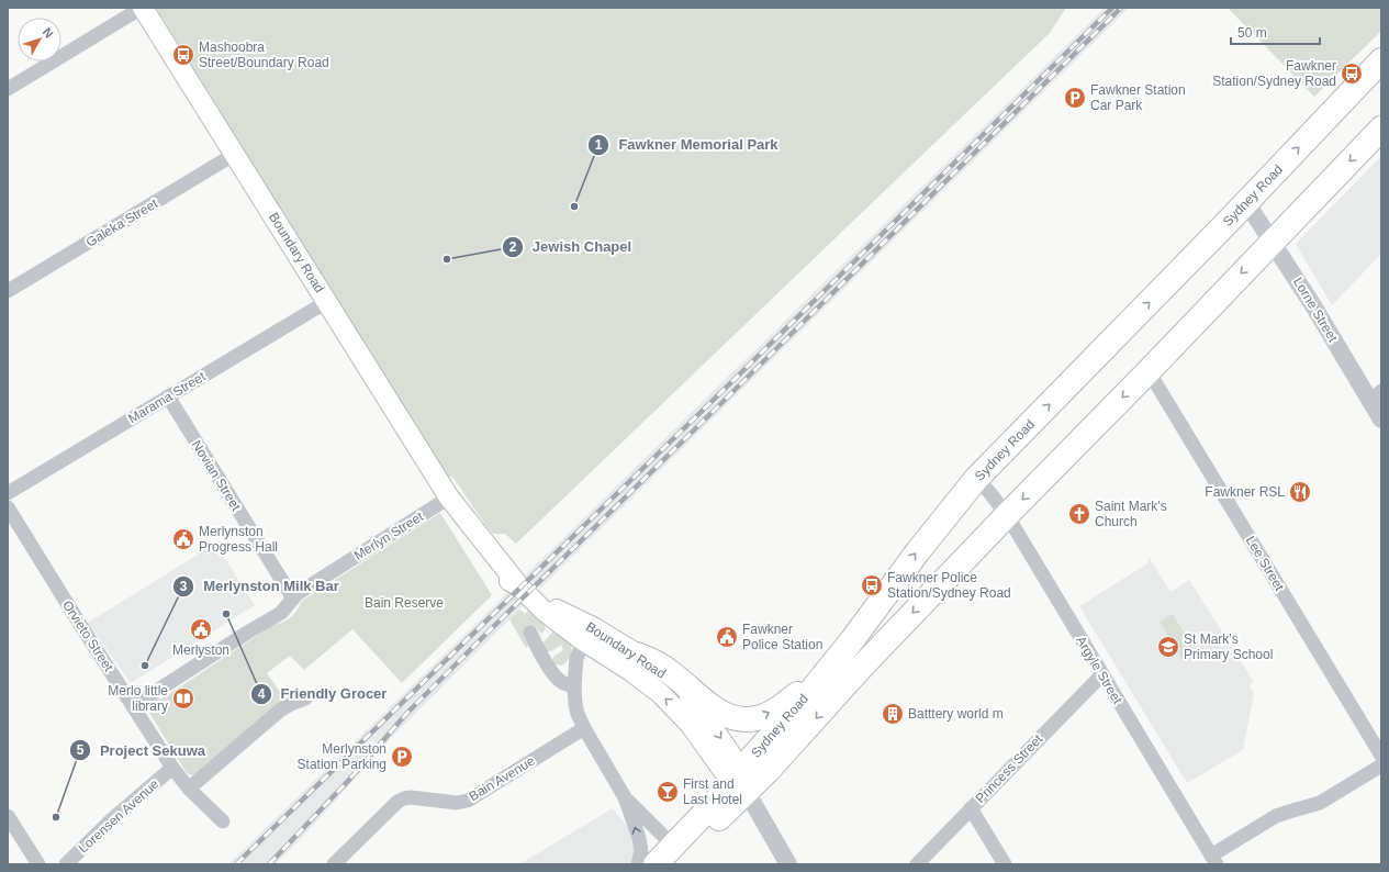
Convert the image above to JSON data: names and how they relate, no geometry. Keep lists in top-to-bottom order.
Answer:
{
  "streets": {
    "highway": ["Sydney Road"],
    "main road": ["Boundary Road"],
    "street": [
      "Galeka Street",
      "Lorne Street",
      "Marama Street",
      "Novian Street",
      "Merlyn Street",
      "Lee Street",
      "Orvieto Street",
      "Argyle Street",
      "Princess Street",
      "Bain Avenue",
      "Lorensen Avenue"
    ]
  },
  "crossings": [
    ["Sydney Road", "Boundary Road"],
    ["Sydney Road", "Lorne Street"],
    ["Sydney Road", "Lee Street"],
    ["Sydney Road", "Argyle Street"],
    ["Galeka Street", "Boundary Road"],
    ["Boundary Road", "Marama Street"],
    ["Boundary Road", "Merlyn Street"],
    ["Marama Street", "Novian Street"],
    ["Novian Street", "Merlyn Street"],
    ["Merlyn Street", "Orvieto Street"],
    ["Orvieto Street", "Lorensen Avenue"],
    ["Argyle Street", "Princess Street"]
  ],
  "parks": ["Bain Reserve"],
  "places": {
    "bus stop": ["Mashoobra Street/Boundary Road", "Fawkner Station/Sydney Road", "Fawkner Police Station/Sydney Road"],
    "parking": ["Fawkner Station Car Park", "Merlynston Station Parking"],
    "other": [
      "Fawkner Memorial Park",
      "Jewish Chapel",
      "Friendly Grocer",
      "Merlynston Milk Bar",
      "Project Sekuwa"
    ],
    "restaurant": ["Fawkner RSL"],
    "church": ["Saint Mark's Church"],
    "public building": ["Merlynston Progress Hall", "Merlyston", "Fawkner Police Station"],
    "school or university": ["St Mark's Primary School"],
    "library": ["Merlo little library"],
    "building": ["Batttery world m"],
    "bar": ["First and Last Hotel"]
  },
  "scale_bar": "50 m",
  "north": "top right"
}
